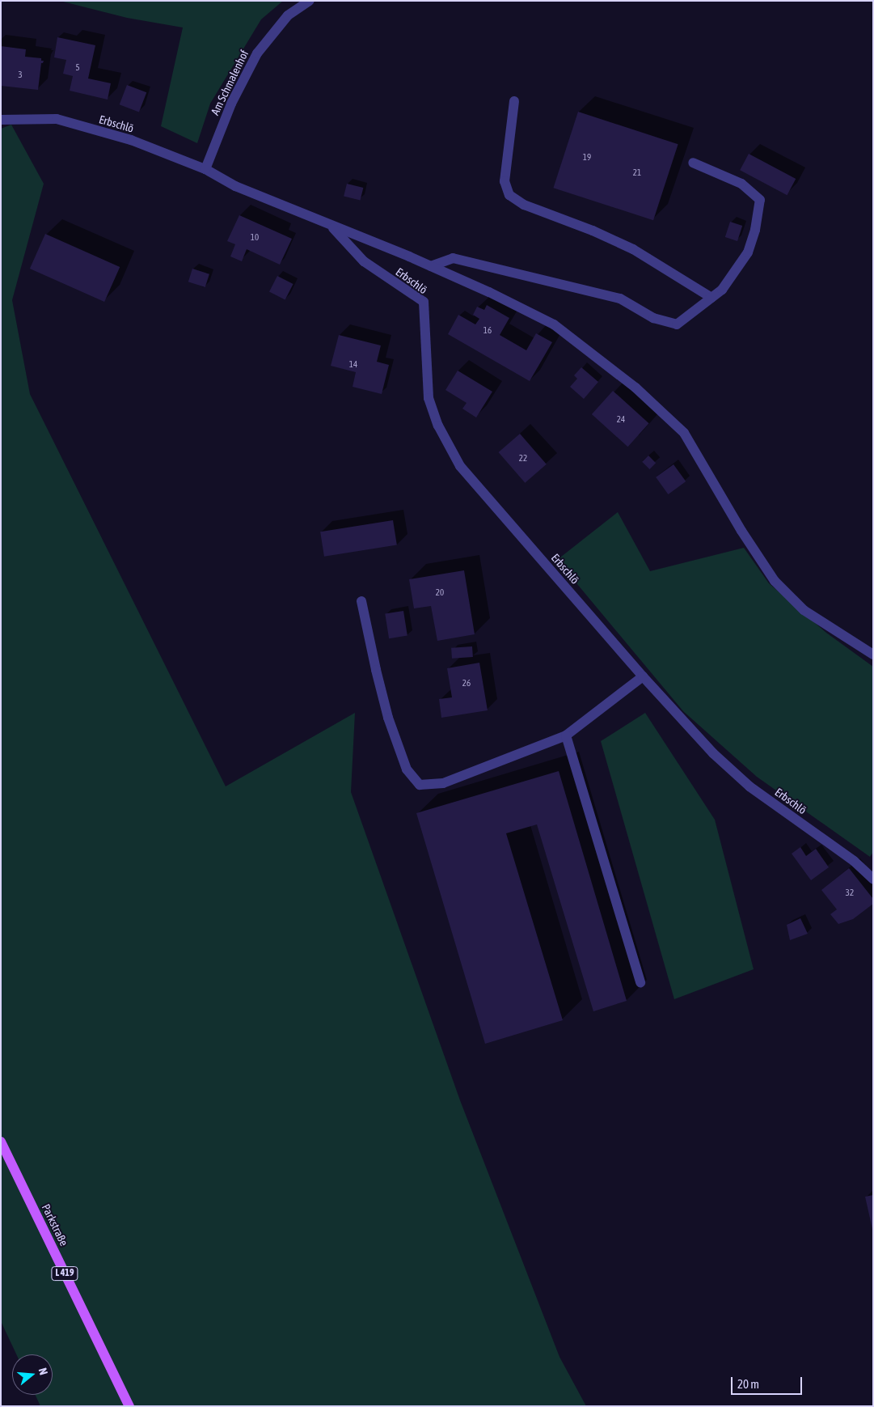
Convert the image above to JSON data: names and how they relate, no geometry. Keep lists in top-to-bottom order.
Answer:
{
  "streets": {
    "main road": ["Parkstraße", "L 419"],
    "street": ["Am Schmalenhof", "Erbschlö"]
  },
  "crossings": [
    ["Am Schmalenhof", "Erbschlö"]
  ],
  "house_numbers": [
    "5",
    "3",
    "19",
    "21",
    "10",
    "16",
    "14",
    "24",
    "22",
    "20",
    "26",
    "32"
  ],
  "scale_bar": "20 m",
  "north": "right"
}
